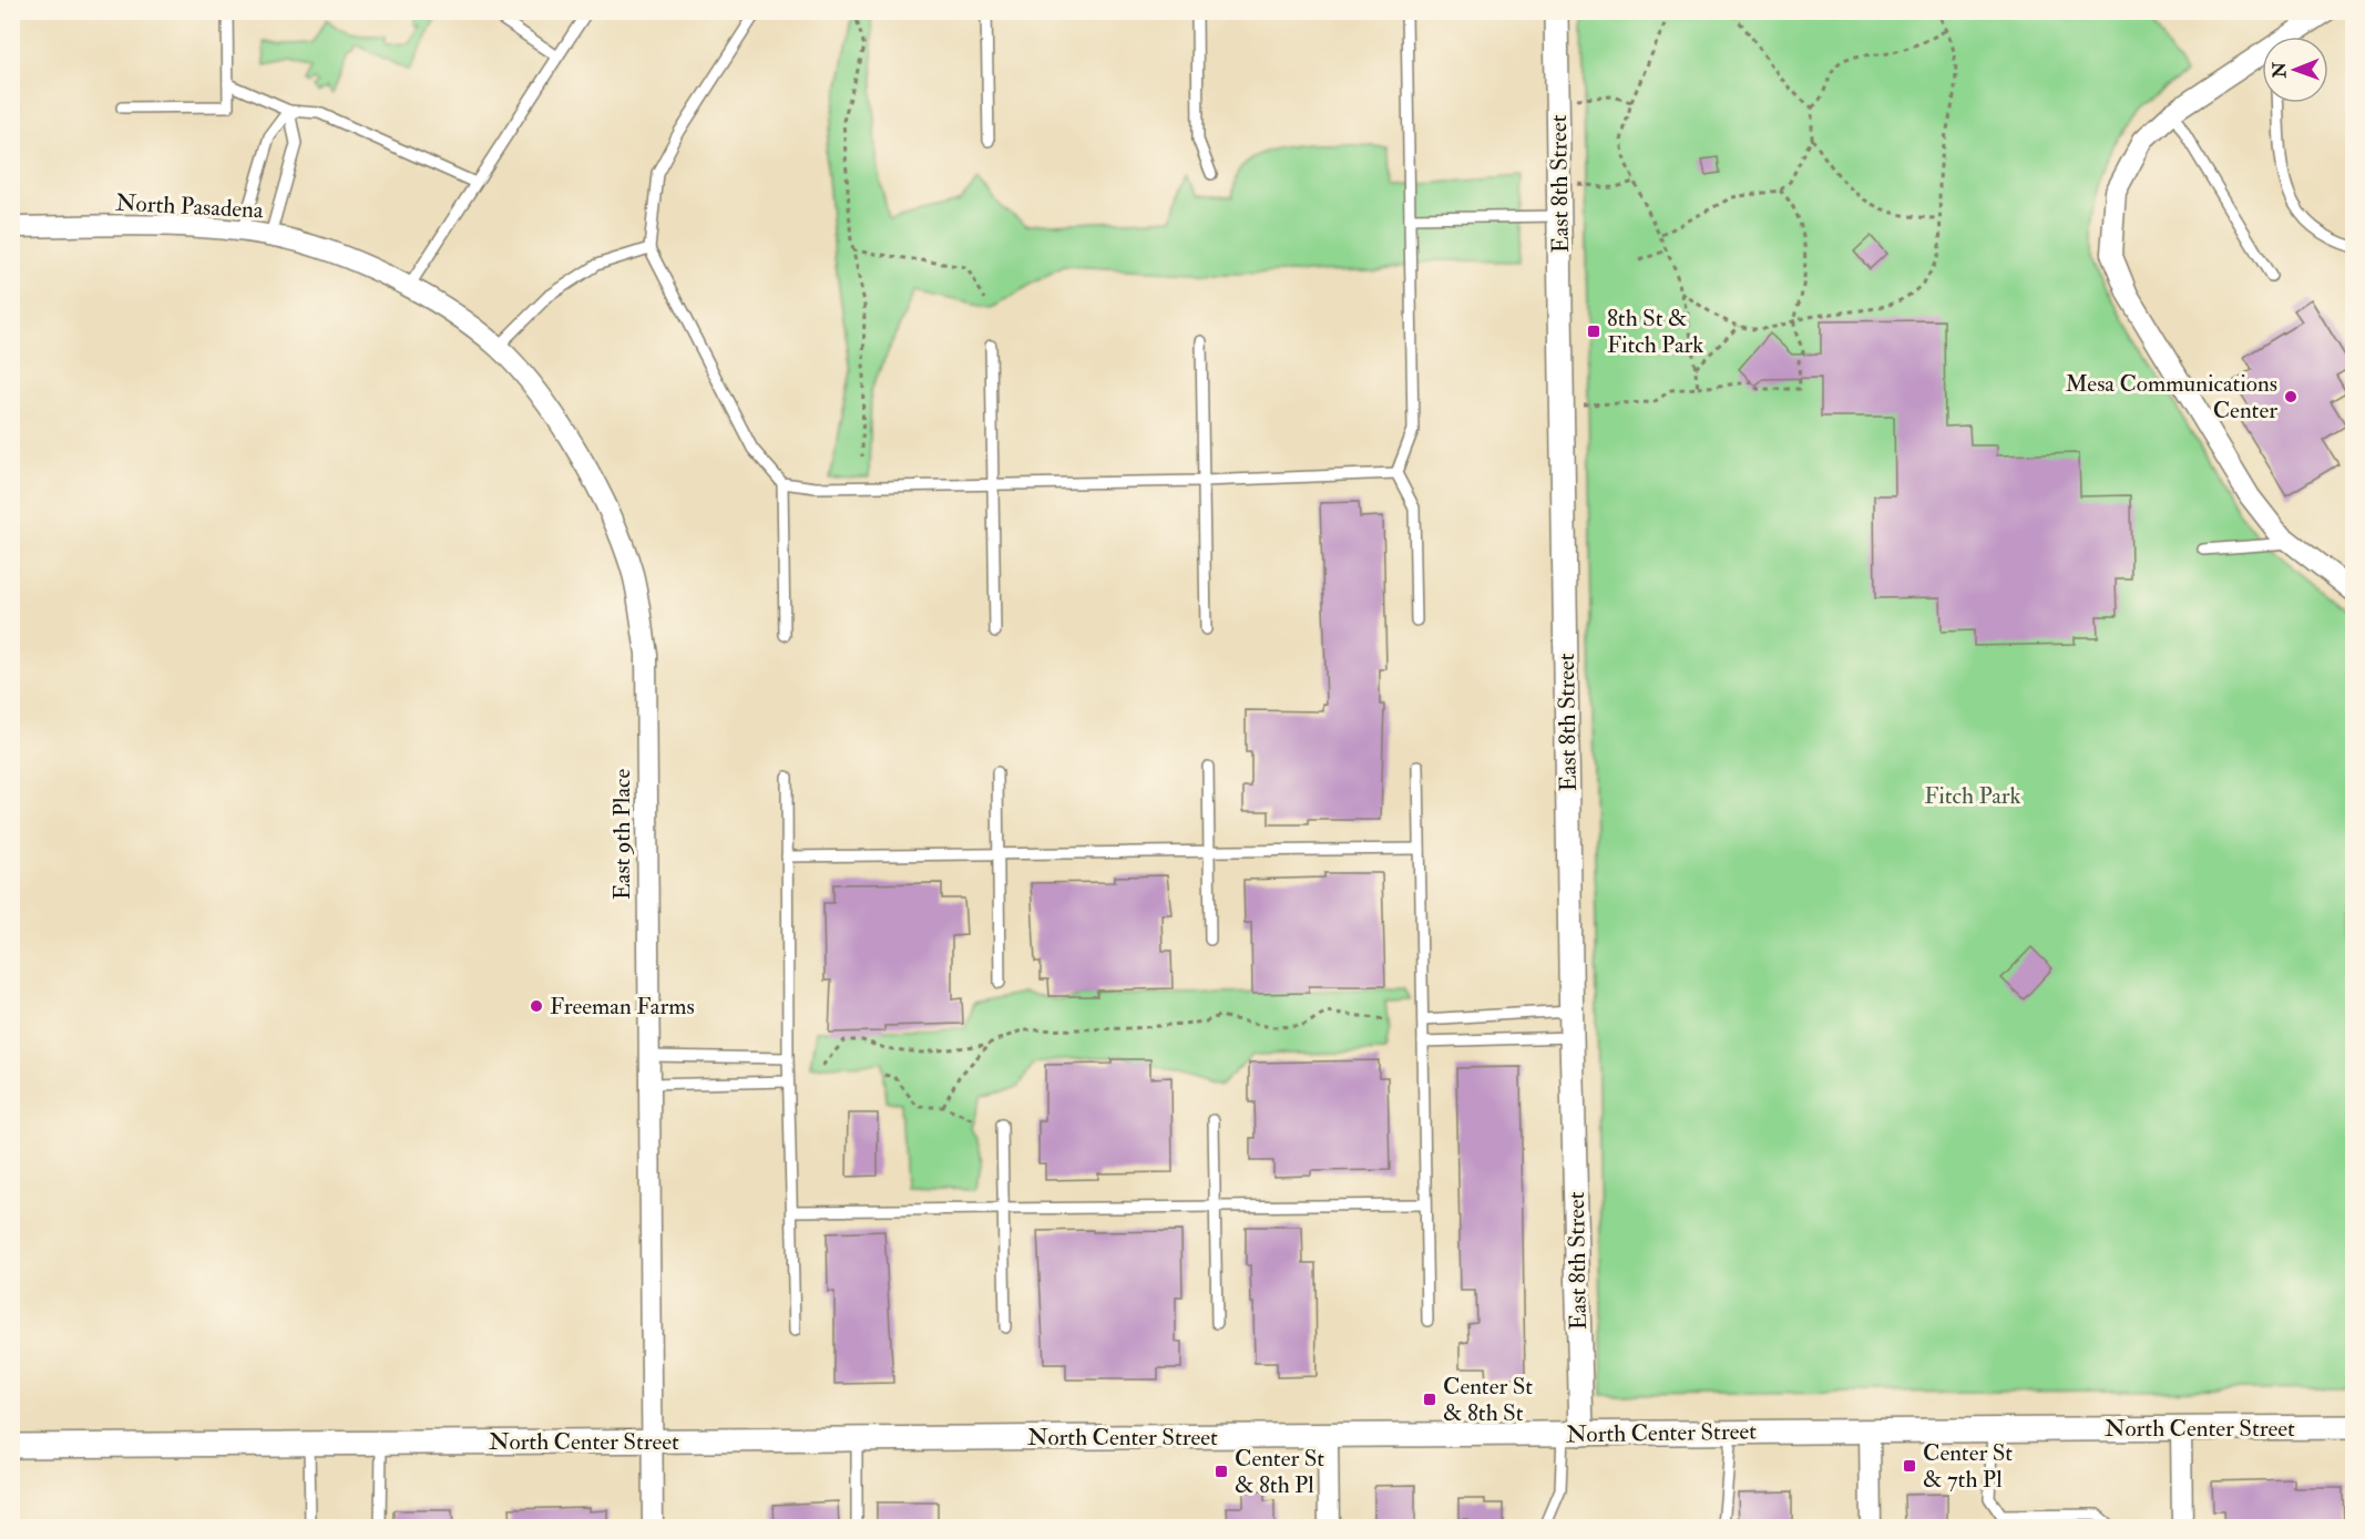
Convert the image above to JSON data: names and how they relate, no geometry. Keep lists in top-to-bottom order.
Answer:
{
  "streets": {
    "street": [
      "East 8th Street",
      "North Pasadena",
      "East 9th Place",
      "North Center Street"
    ]
  },
  "crossings": [
    ["East 8th Street", "North Center Street"],
    ["North Pasadena", "East 9th Place"],
    ["East 9th Place", "North Center Street"]
  ],
  "parks": ["Fitch Park"],
  "places": {
    "transit": [
      "8th St & Fitch Park",
      "Center St & 8th St",
      "Center St & 7th Pl",
      "Center St & 8th Pl"
    ],
    "other": ["Mesa Communications Center", "Freeman Farms"]
  },
  "north": "left"
}
